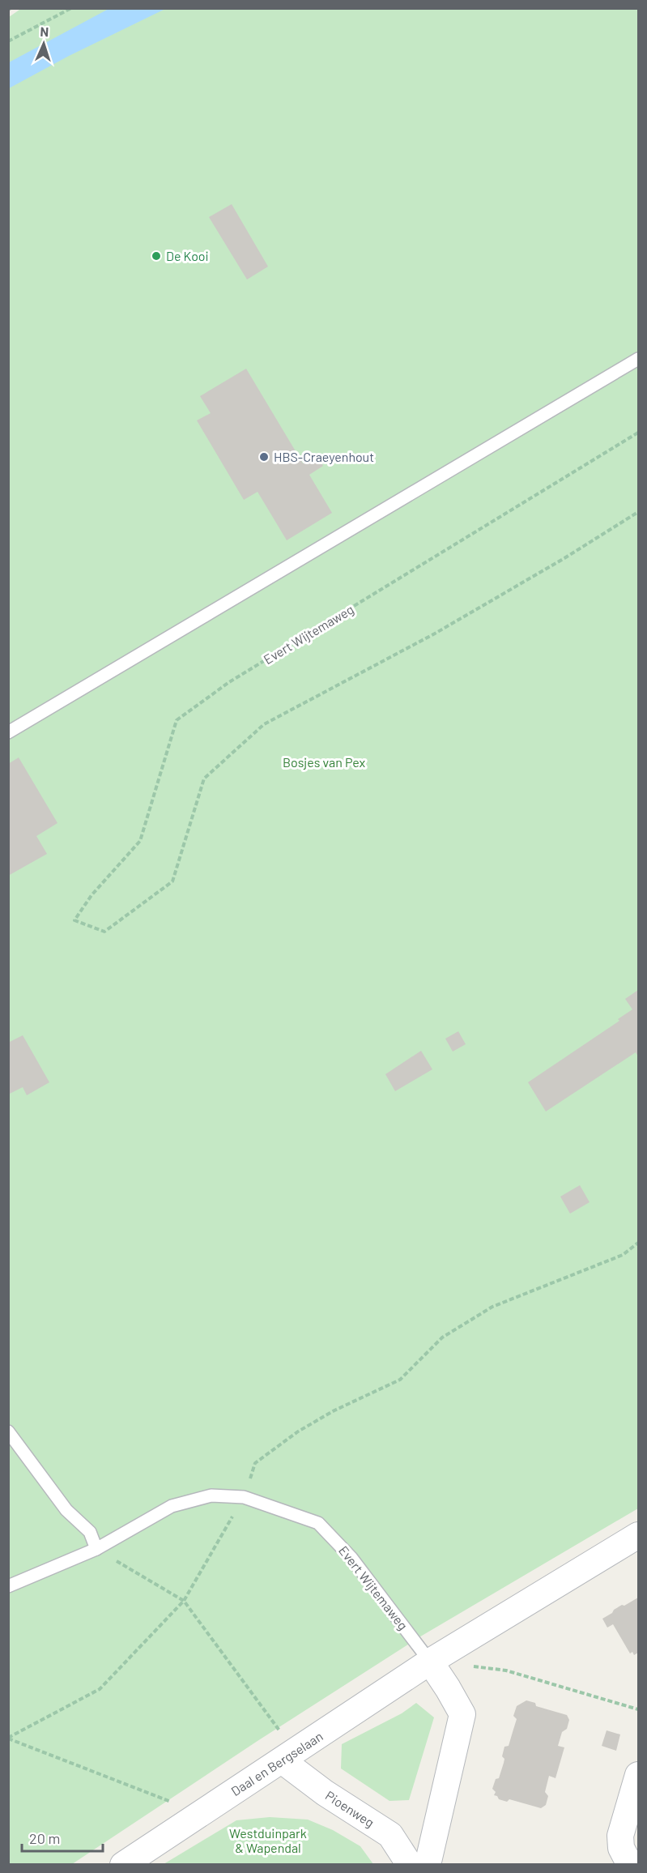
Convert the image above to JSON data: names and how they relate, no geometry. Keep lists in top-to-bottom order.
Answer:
{
  "streets": {
    "street": ["Daal en Bergselaan", "Pioenweg"],
    "lane": ["Evert Wijtemaweg"]
  },
  "crossings": [
    ["Evert Wijtemaweg", "Daal en Bergselaan"],
    ["Daal en Bergselaan", "Pioenweg"]
  ],
  "parks": ["Bosjes van Pex", "Westduinpark & Wapendal"],
  "places": ["De Kooi", "HBS-Craeyenhout"],
  "scale_bar": "20 m",
  "north": "top"
}
